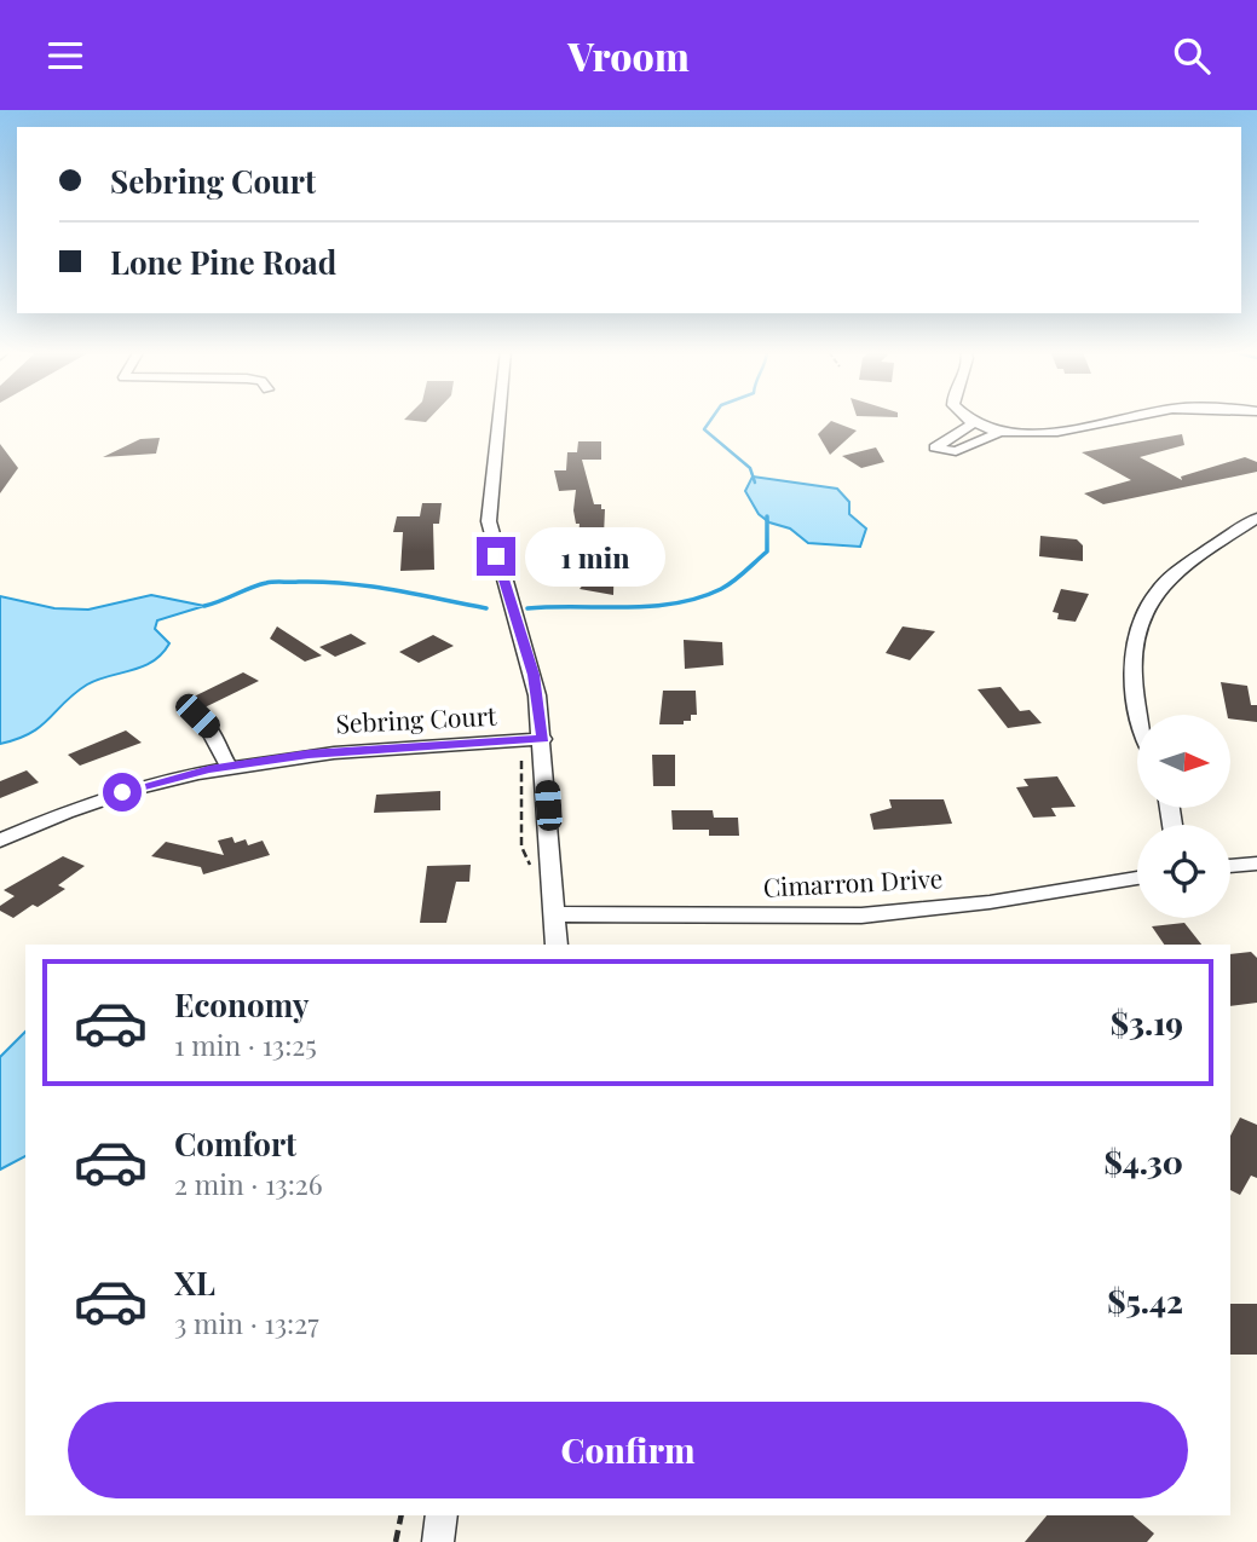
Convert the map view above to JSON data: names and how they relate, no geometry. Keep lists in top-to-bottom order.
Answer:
{
  "streets": {
    "street": ["Sebring Court", "Cimarron Drive"]
  },
  "north": "right",
  "page": {
    "header": "Vroom",
    "banner": ["Sebring Court", "Lone Pine Road"],
    "bubble": "1 min",
    "list": [
      {
        "name": "Economy",
        "note": "1 min · 13:25",
        "value": "$3.19"
      },
      {
        "name": "Comfort",
        "note": "2 min · 13:26",
        "value": "$4.30"
      },
      {
        "name": "XL",
        "note": "3 min · 13:27",
        "value": "$5.42"
      }
    ],
    "buttons": "Confirm"
  }
}
